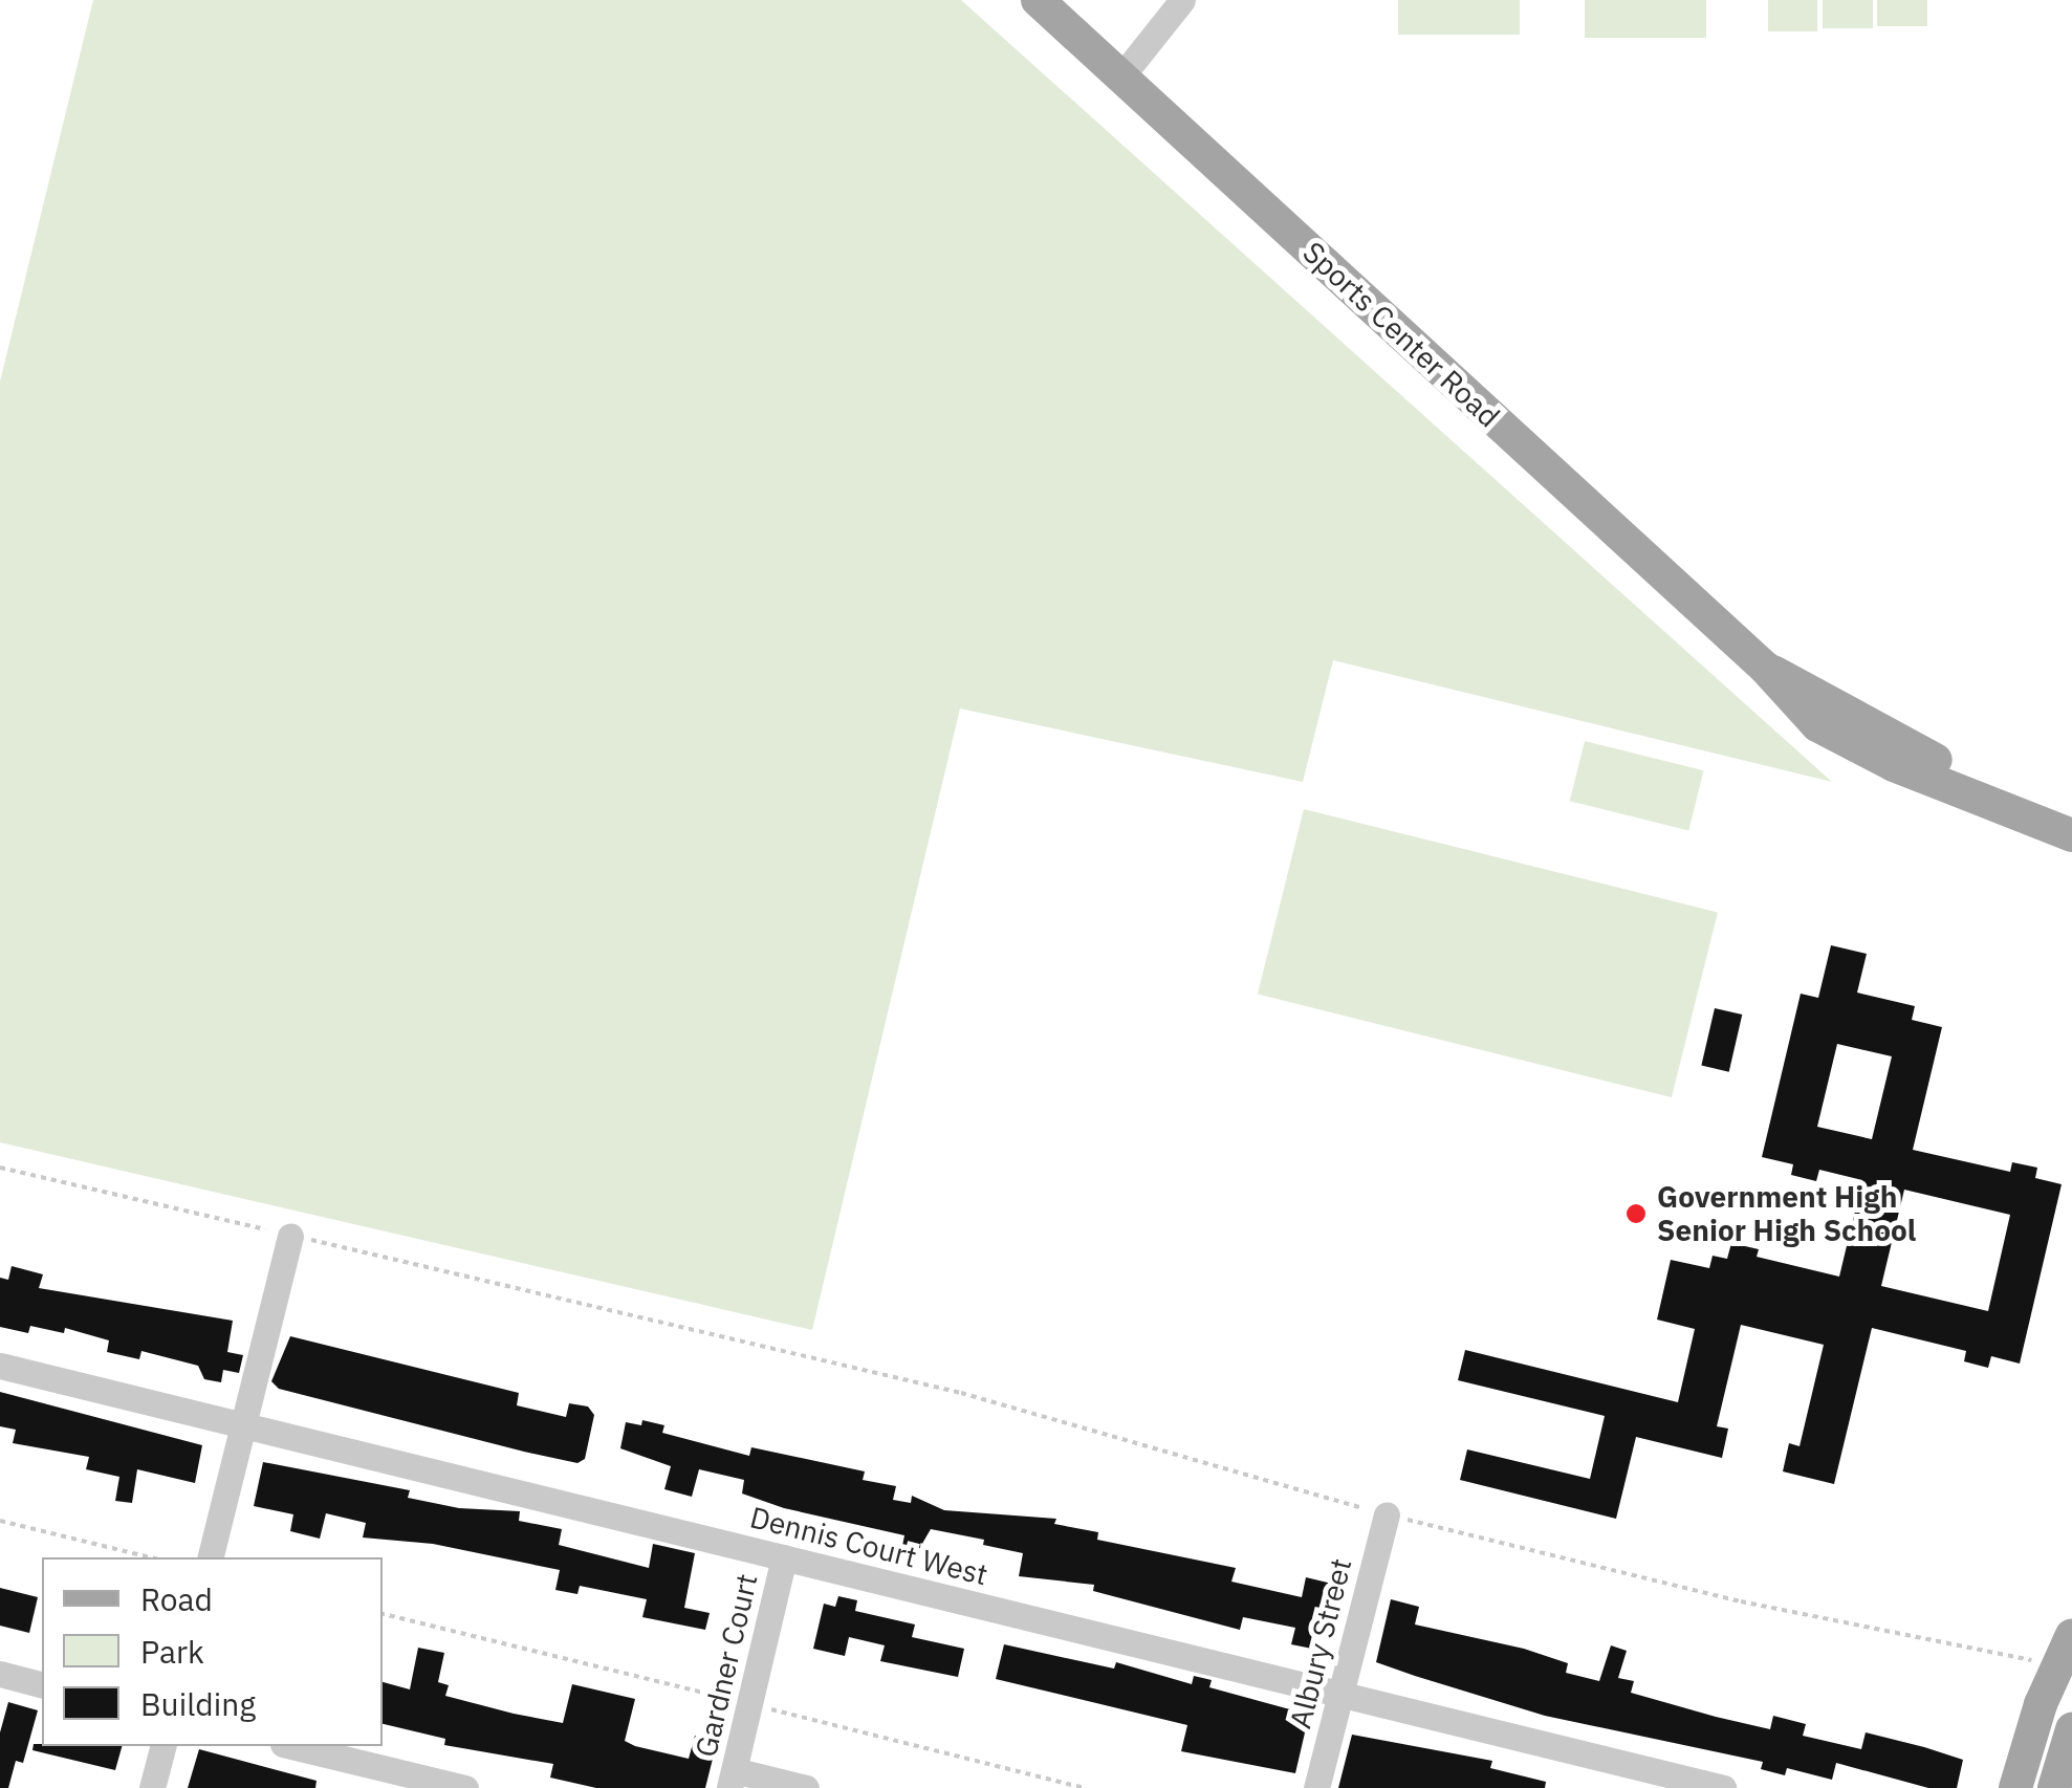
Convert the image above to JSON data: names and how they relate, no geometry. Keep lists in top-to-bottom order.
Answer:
{
  "streets": {
    "main road": ["Sports Center Road"],
    "street": ["Dennis Court West", "Albury Street", "Gardner Court"]
  },
  "crossings": [
    ["Dennis Court West", "Albury Street"],
    ["Dennis Court West", "Gardner Court"]
  ],
  "places": ["Government High Senior High School"],
  "legend": ["Road", "Park", "Building"]
}
